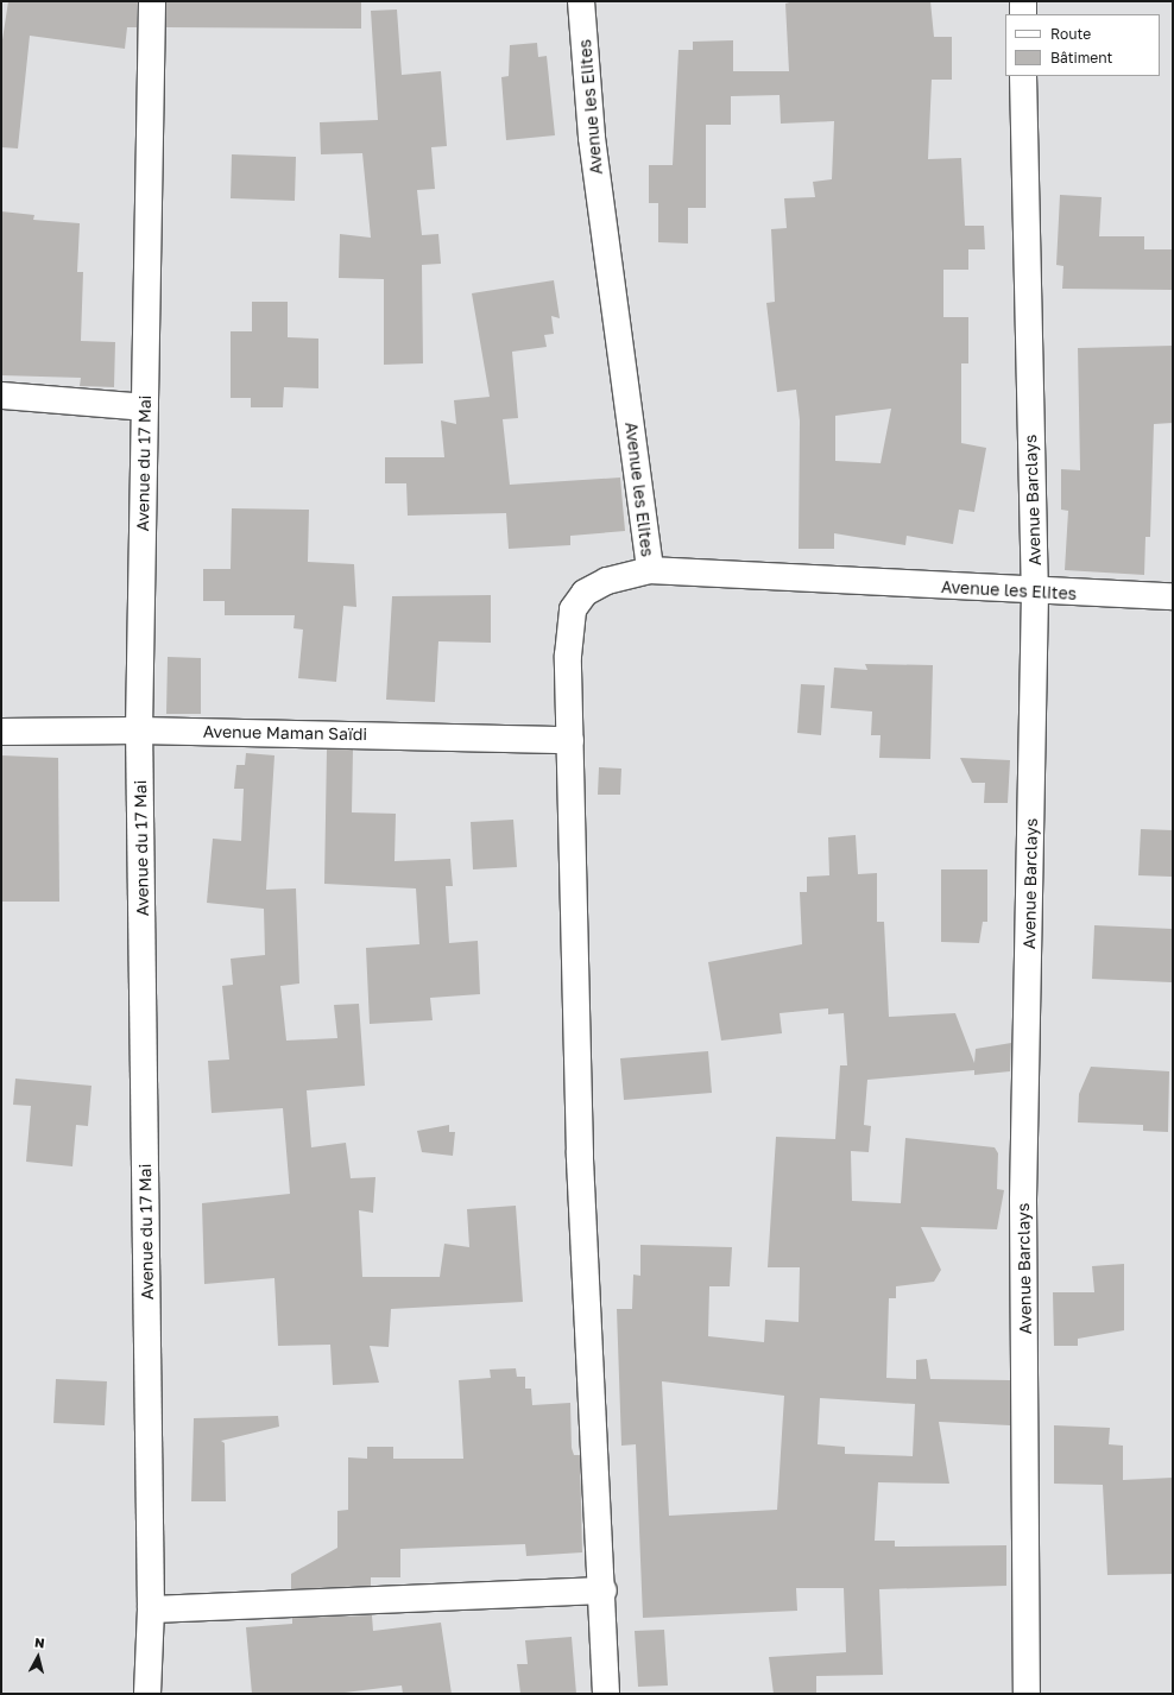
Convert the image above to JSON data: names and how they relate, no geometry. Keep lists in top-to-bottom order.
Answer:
{
  "streets": {
    "street": [
      "Avenue les Elites",
      "Avenue du 17 Mai",
      "Avenue Barclays",
      "Avenue Maman Saïdi"
    ]
  },
  "crossings": [
    ["Avenue les Elites", "Avenue Barclays"],
    ["Avenue du 17 Mai", "Avenue Maman Saïdi"]
  ],
  "legend": ["Route", "Bâtiment"],
  "north": "top"
}
